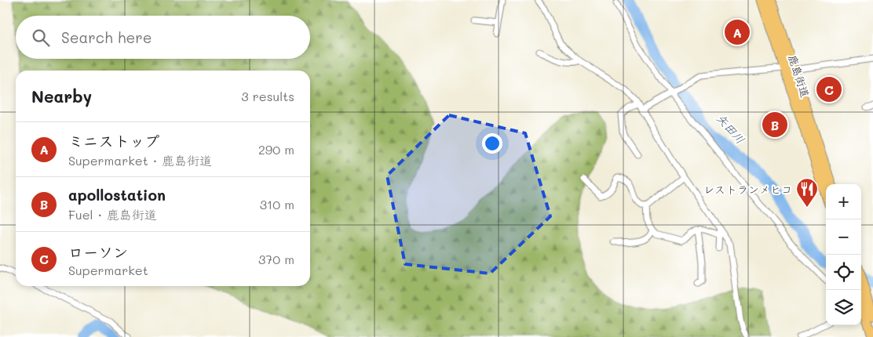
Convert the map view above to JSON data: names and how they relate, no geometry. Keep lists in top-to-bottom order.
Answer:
{
  "streets": {
    "main road": ["鹿島街道"]
  },
  "water": ["矢田川"],
  "places": {
    "restaurant": ["レストランメヒコ"]
  },
  "page": {
    "search": "Search here",
    "pins": ["A", "C", "B"],
    "heading": ["Nearby", "3 results"],
    "list": [
      {
        "mark": "A",
        "name": "ミニストップ",
        "note": "Supermarket · 鹿島街道",
        "value": "290 m"
      },
      {
        "mark": "B",
        "name": "apollostation",
        "note": "Fuel · 鹿島街道",
        "value": "310 m"
      },
      {
        "mark": "C",
        "name": "ローソン",
        "note": "Supermarket",
        "value": "370 m"
      }
    ],
    "map_buttons": ["+", "−"]
  }
}
